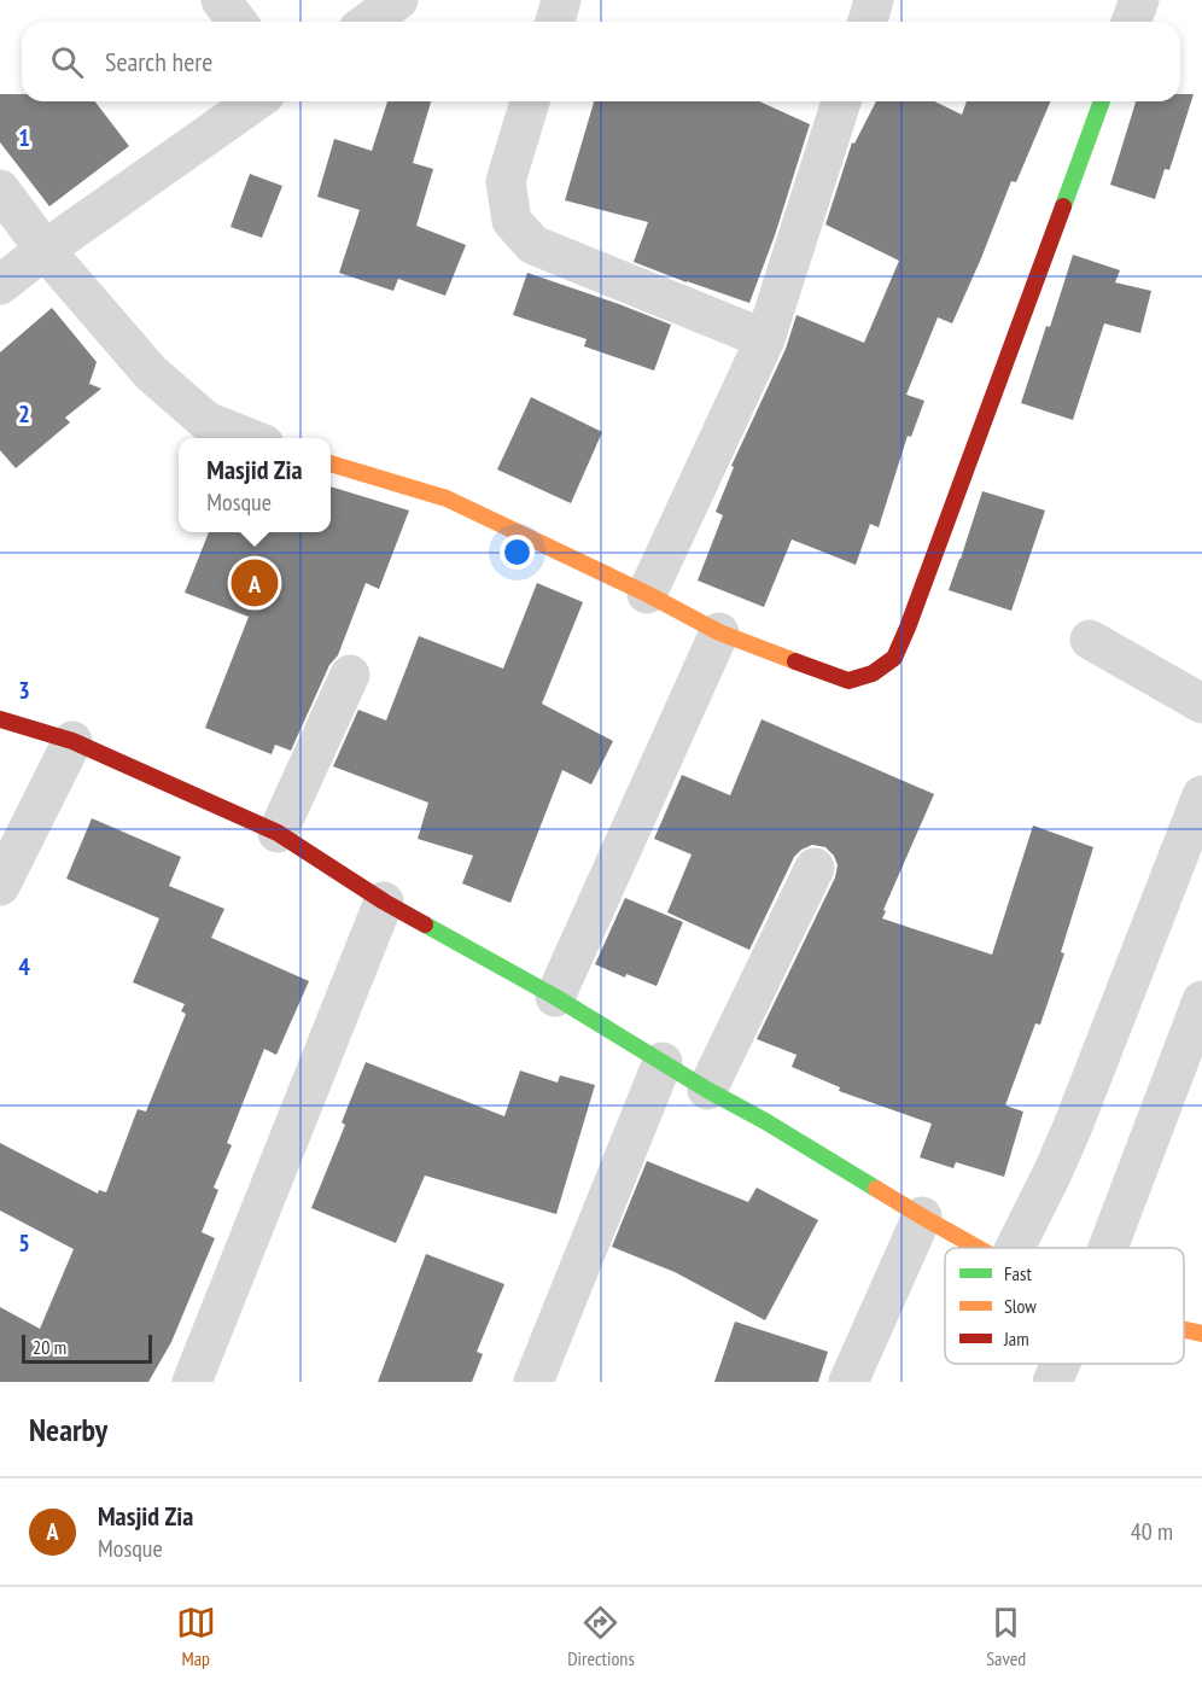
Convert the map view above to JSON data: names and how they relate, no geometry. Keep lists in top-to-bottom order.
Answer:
{
  "legend": ["Fast", "Slow", "Jam"],
  "scale_bar": "20 m",
  "page": {
    "search": "Search here",
    "popup": ["Masjid Zia", "Mosque"],
    "pins": "A",
    "scale": "20 m",
    "heading": "Nearby",
    "list": [
      {
        "mark": "A",
        "name": "Masjid Zia",
        "note": "Mosque",
        "value": "40 m"
      }
    ],
    "nav": ["Map", "Directions", "Saved"]
  },
  "grid": {
    "rows": [
      "1",
      "2",
      "3",
      "4",
      "5"
    ]
  }
}
